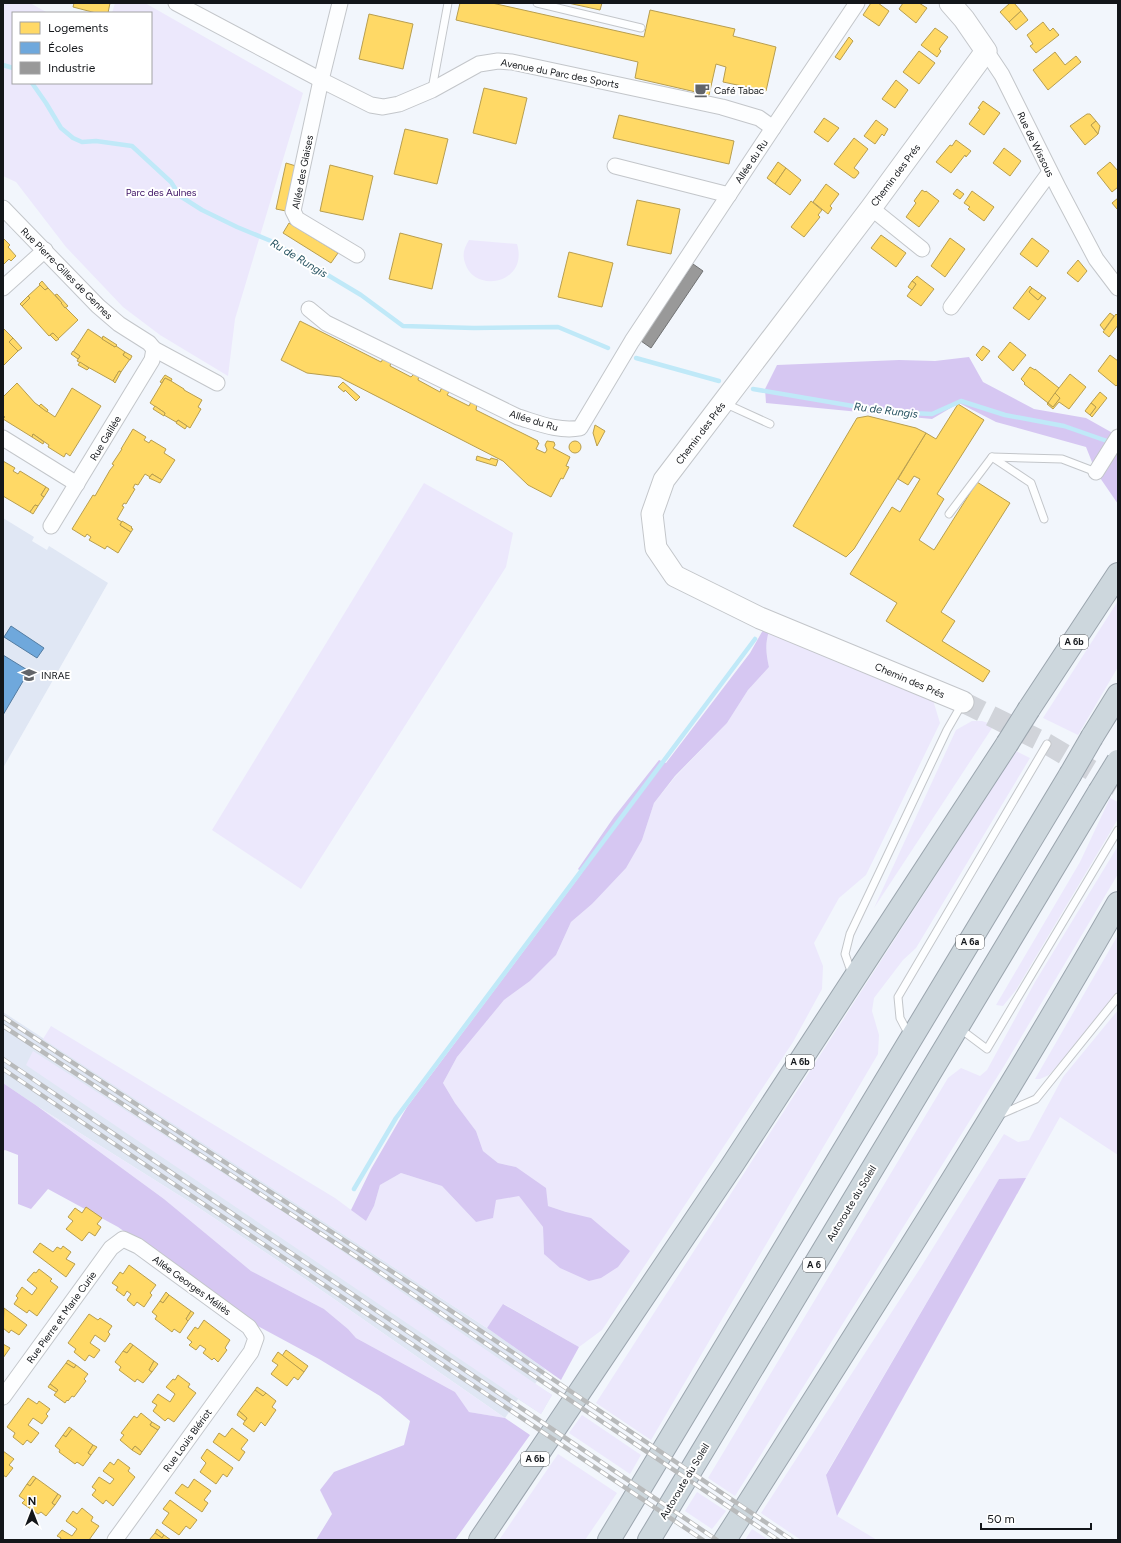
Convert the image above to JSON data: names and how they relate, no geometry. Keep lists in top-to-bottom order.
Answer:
{
  "streets": {
    "highway": [
      "A 6b",
      "A 6a",
      "Autoroute du Soleil",
      "A 6"
    ],
    "street": [
      "Avenue du Parc des Sports",
      "Rue de Wissous",
      "Allée du Ru",
      "Allée des Glaises",
      "Chemin des Prés",
      "Rue Pierre-Gilles de Gennes",
      "Rue Galilée",
      "Allée Georges Méliès",
      "Rue Pierre et Marie Curie",
      "Rue Louis Blériot"
    ]
  },
  "crossings": [
    ["Avenue du Parc des Sports", "Allée du Ru"],
    ["Avenue du Parc des Sports", "Allée des Glaises"],
    ["Rue de Wissous", "Chemin des Prés"],
    ["Rue Pierre-Gilles de Gennes", "Rue Galilée"],
    ["Allée Georges Méliès", "Rue Pierre et Marie Curie"],
    ["Allée Georges Méliès", "Rue Louis Blériot"]
  ],
  "water": ["Ru de Rungis"],
  "parks": ["Parc des Aulnes"],
  "places": {
    "cafe": ["Café Tabac"],
    "school or university": ["INRAE"]
  },
  "legend": ["Logements", "Écoles", "Industrie"],
  "scale_bar": "50 m",
  "north": "top"
}
